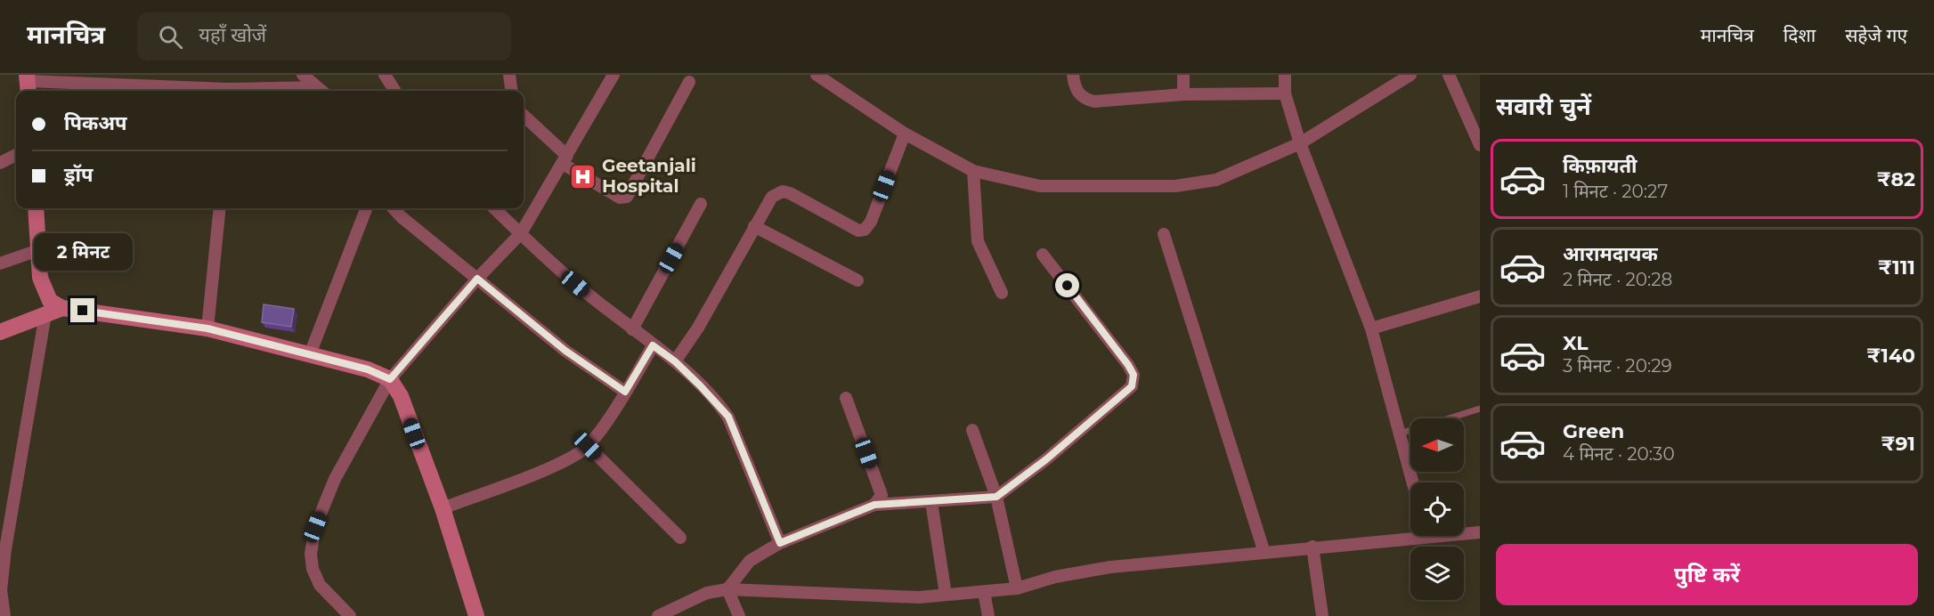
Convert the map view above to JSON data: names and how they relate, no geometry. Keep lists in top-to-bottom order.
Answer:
{
  "places": {
    "hospital": ["Geetanjali Hospital"]
  },
  "north": "left",
  "page": {
    "header": "मानचित्र",
    "search": "यहाँ खोजें",
    "nav": ["मानचित्र", "दिशा", "सहेजे गए"],
    "heading": "सवारी चुनें",
    "banner": ["पिकअप", "ड्रॉप"],
    "list": [
      {
        "name": "किफ़ायती",
        "note": "1 मिनट · 20:27",
        "value": "₹82"
      },
      {
        "name": "आरामदायक",
        "note": "2 मिनट · 20:28",
        "value": "₹111"
      },
      {
        "name": "XL",
        "note": "3 मिनट · 20:29",
        "value": "₹140"
      },
      {
        "name": "Green",
        "note": "4 मिनट · 20:30",
        "value": "₹91"
      }
    ],
    "bubble": "2 मिनट",
    "buttons": "पुष्टि करें"
  }
}
